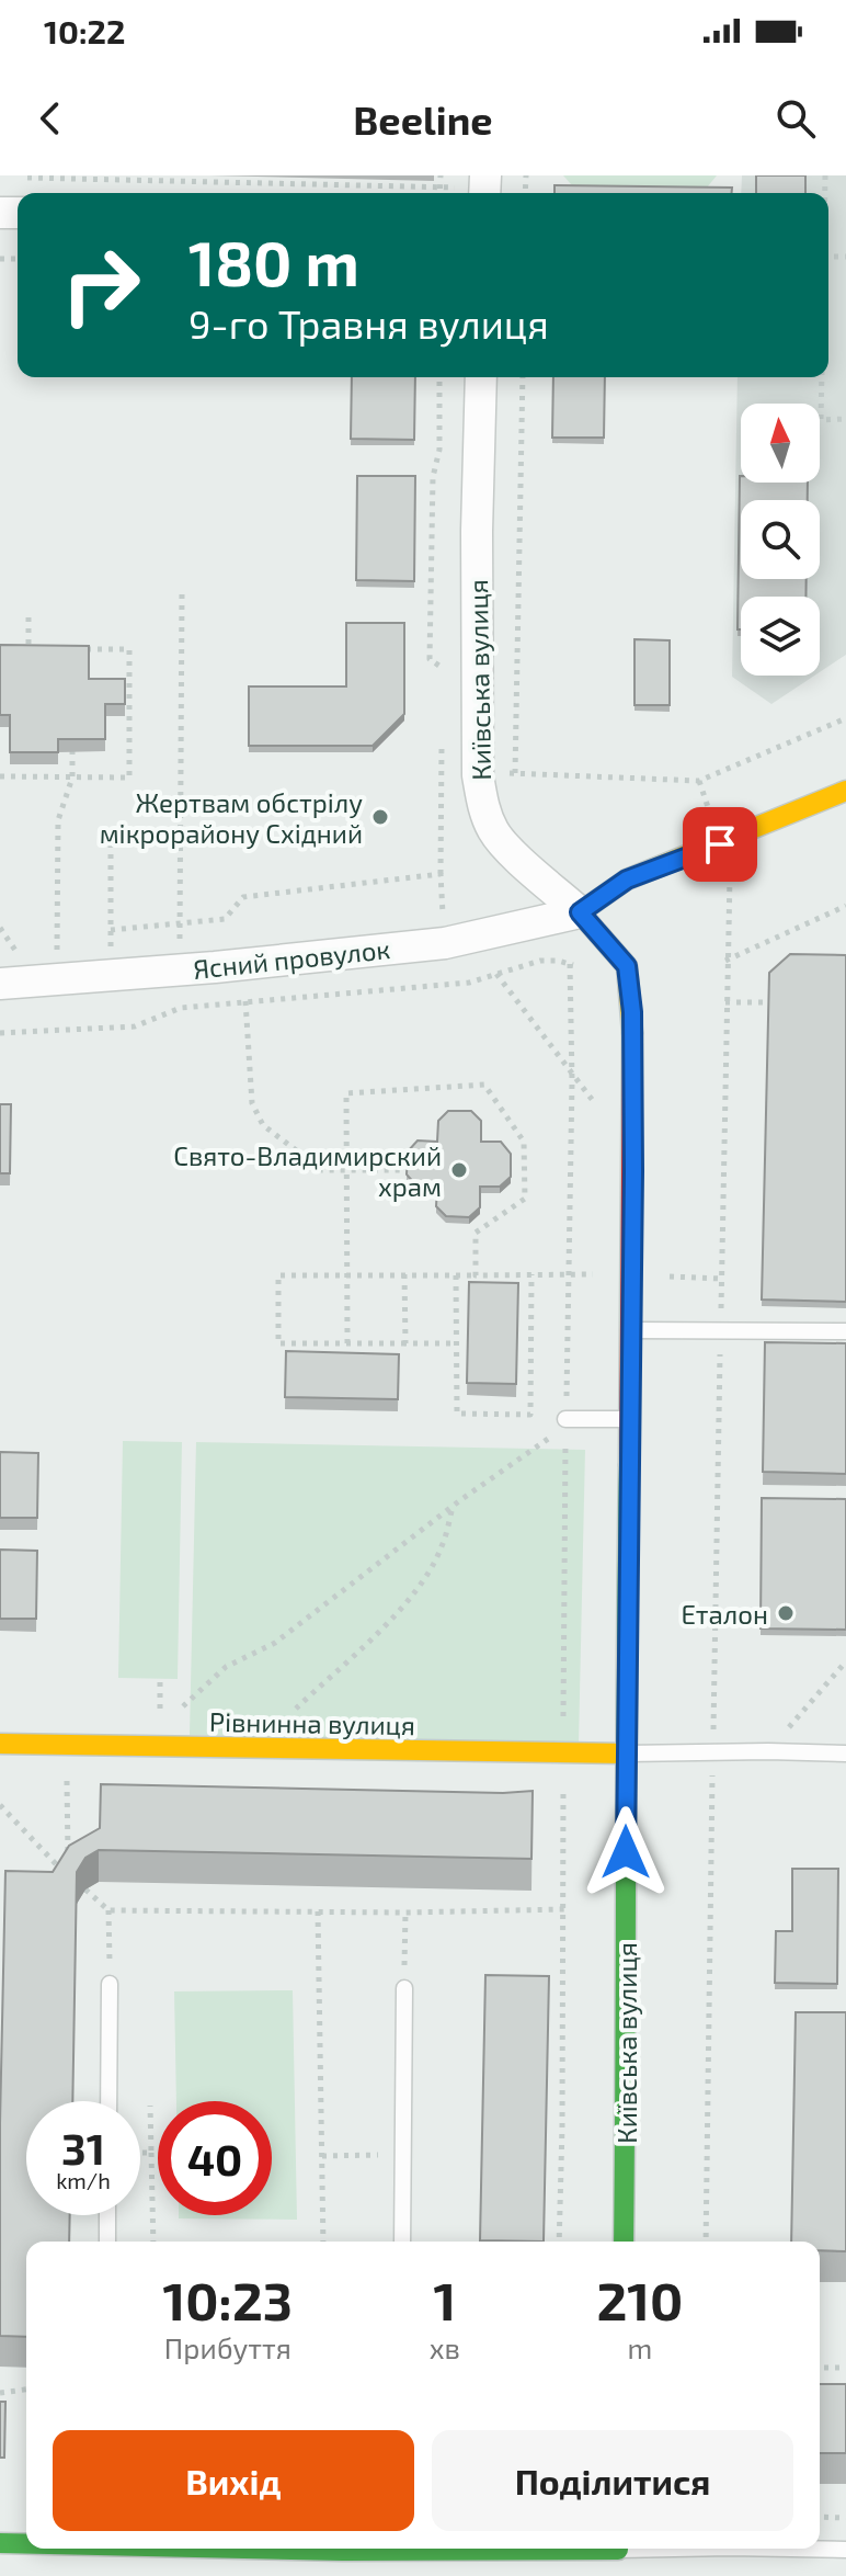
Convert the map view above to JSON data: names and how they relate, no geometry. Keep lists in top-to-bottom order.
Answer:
{
  "streets": {
    "street": ["Київська вулиця", "Ясний провулок", "Рівнинна вулиця"]
  },
  "crossings": [
    ["Київська вулиця", "Ясний провулок"],
    ["Київська вулиця", "Рівнинна вулиця"]
  ],
  "places": ["Жертвам обстрілу мікрорайону Східний", "Свято-Владимирский храм", "Еталон"],
  "north": "top",
  "page": {
    "status": "10:22",
    "header": "Beeline",
    "turn": ["180 m", "9-го Травня вулиця"],
    "speed": "31 km/h",
    "limit": "40",
    "eta": [
      "10:23",
      "Прибуття",
      "1",
      "хв",
      "210",
      "m"
    ],
    "buttons": ["Вихід", "Поділитися"]
  }
}
